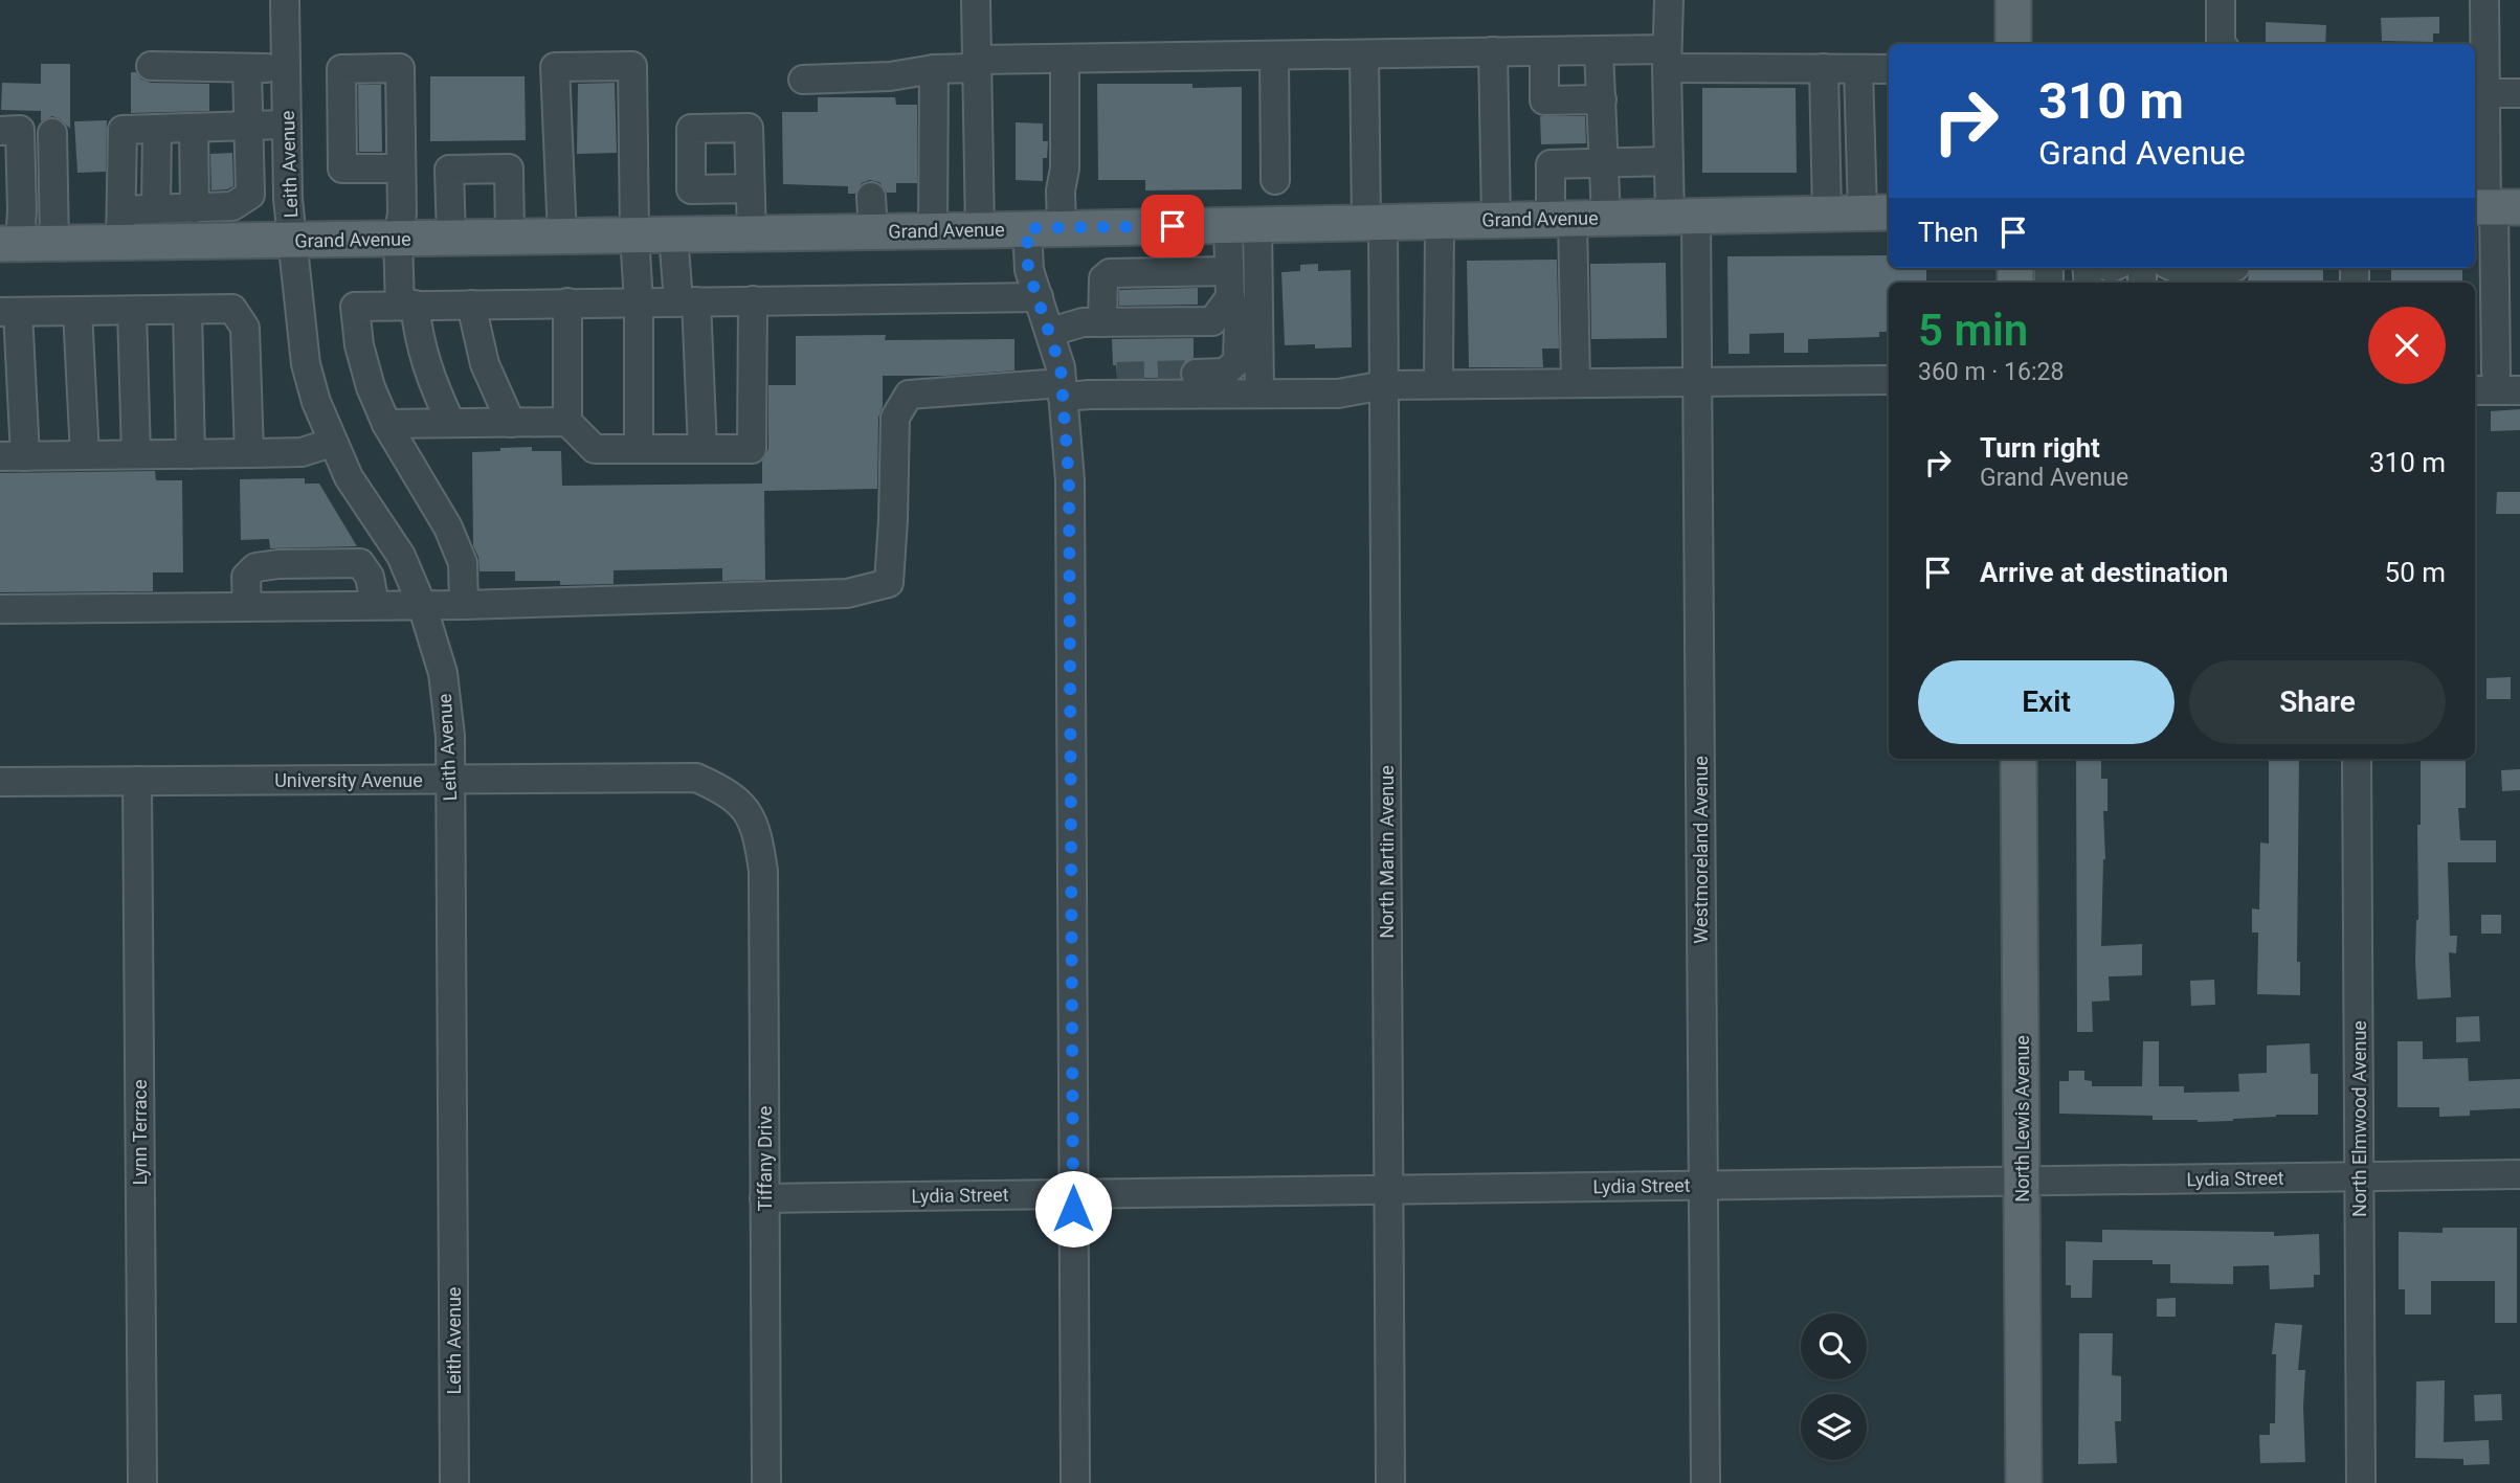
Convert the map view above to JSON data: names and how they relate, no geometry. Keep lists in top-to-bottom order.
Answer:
{
  "streets": {
    "main road": ["Grand Avenue", "North Lewis Avenue"],
    "street": [
      "Leith Avenue",
      "University Avenue",
      "Westmoreland Avenue",
      "North Martin Avenue",
      "North Elmwood Avenue",
      "Lynn Terrace",
      "Tiffany Drive",
      "Lydia Street"
    ]
  },
  "crossings": [
    ["Leith Avenue", "Grand Avenue"],
    ["Leith Avenue", "University Avenue"],
    ["Grand Avenue", "Westmoreland Avenue"],
    ["Grand Avenue", "North Martin Avenue"],
    ["University Avenue", "Lynn Terrace"],
    ["University Avenue", "Tiffany Drive"],
    ["Westmoreland Avenue", "Lydia Street"],
    ["North Martin Avenue", "Lydia Street"],
    ["North Lewis Avenue", "Lydia Street"],
    ["North Elmwood Avenue", "Lydia Street"],
    ["Tiffany Drive", "Lydia Street"]
  ],
  "page": {
    "turn": ["310 m", "Grand Avenue"],
    "then": "Then",
    "heading": ["5 min", "360 m · 16:28"],
    "list": [
      {
        "name": "Turn right",
        "note": "Grand Avenue",
        "value": "310 m"
      },
      {
        "name": "Arrive at destination",
        "value": "50 m"
      }
    ],
    "buttons": ["Exit", "Share"]
  }
}
